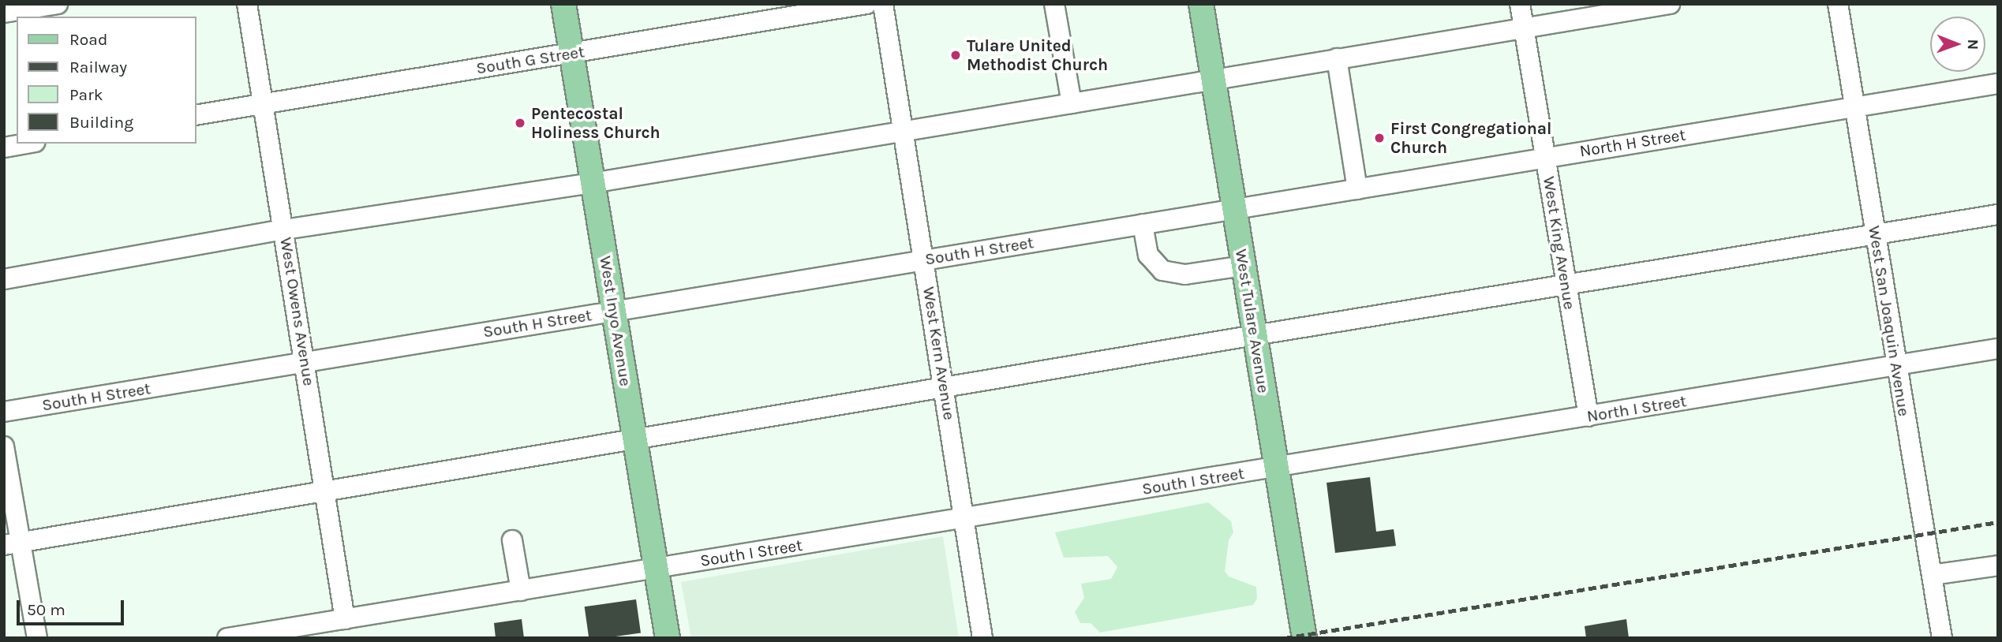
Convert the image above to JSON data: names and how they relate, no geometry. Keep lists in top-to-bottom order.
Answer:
{
  "streets": {
    "main road": ["West Inyo Avenue", "West Tulare Avenue"],
    "street": [
      "South G Street",
      "North H Street",
      "West King Avenue",
      "South H Street",
      "West Owens Avenue",
      "West San Joaquin Avenue",
      "West Kern Avenue",
      "North I Street",
      "South I Street"
    ]
  },
  "crossings": [
    ["South G Street", "West Owens Avenue"],
    ["South G Street", "West Inyo Avenue"],
    ["North H Street", "West King Avenue"],
    ["North H Street", "South H Street"],
    ["North H Street", "West Tulare Avenue"],
    ["North H Street", "West San Joaquin Avenue"],
    ["West King Avenue", "North I Street"],
    ["South H Street", "West Owens Avenue"],
    ["South H Street", "West Inyo Avenue"],
    ["South H Street", "West Tulare Avenue"],
    ["South H Street", "West Kern Avenue"],
    ["West Owens Avenue", "South I Street"],
    ["West Inyo Avenue", "South I Street"],
    ["West Tulare Avenue", "North I Street"],
    ["West Tulare Avenue", "South I Street"],
    ["West San Joaquin Avenue", "North I Street"],
    ["West Kern Avenue", "South I Street"],
    ["North I Street", "South I Street"]
  ],
  "places": ["Tulare United Methodist Church", "Pentecostal Holiness Church", "First Congregational Church"],
  "legend": [
    "Road",
    "Railway",
    "Park",
    "Building"
  ],
  "scale_bar": "50 m",
  "north": "right"
}
